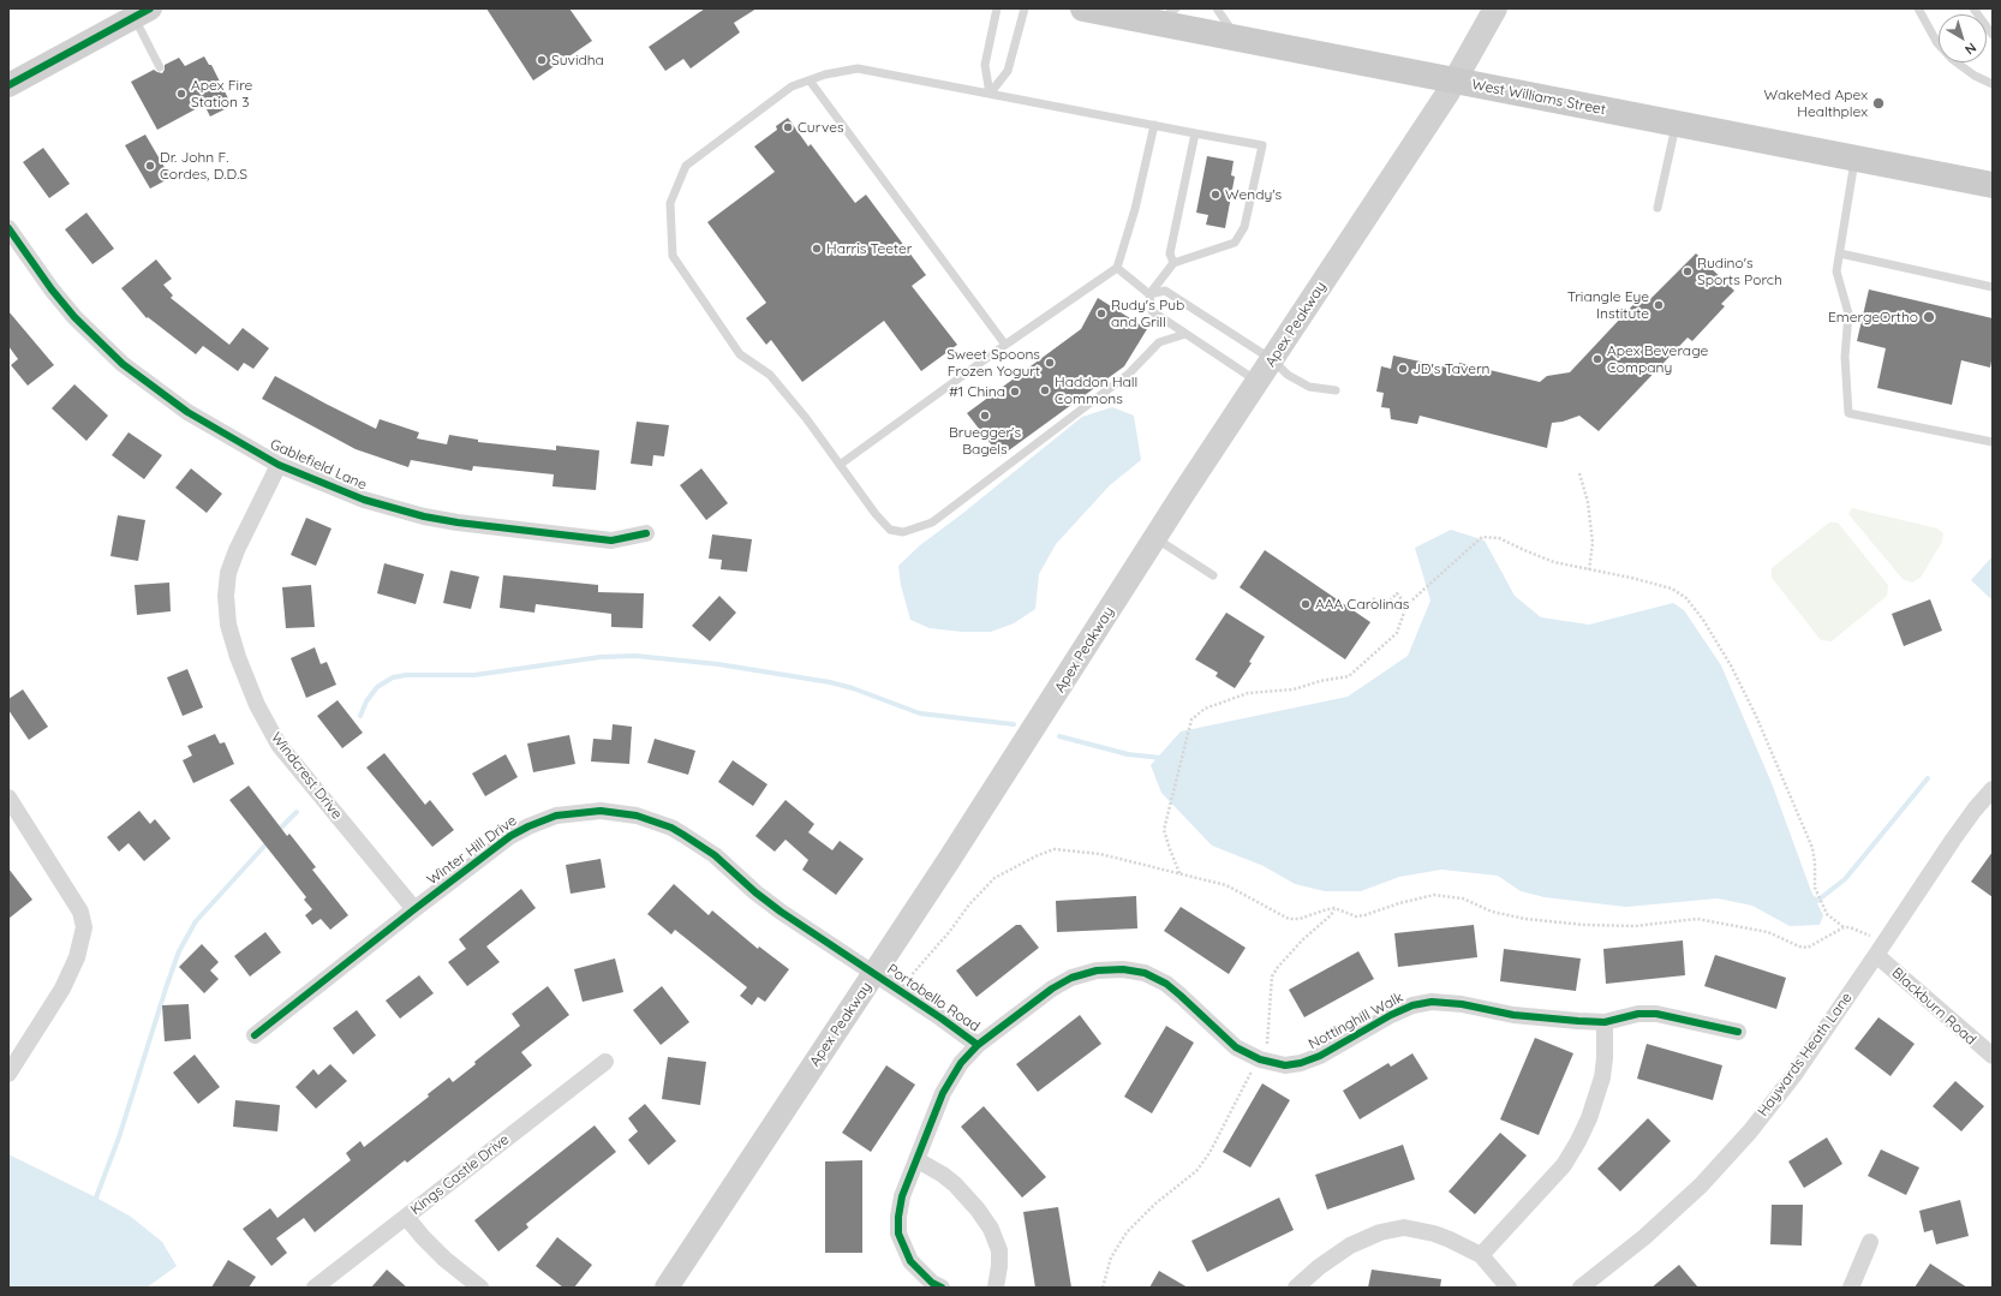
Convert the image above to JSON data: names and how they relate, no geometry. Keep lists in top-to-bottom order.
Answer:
{
  "streets": {
    "main road": ["West Williams Street", "Apex Peakway"],
    "street": [
      "Gablefield Lane",
      "Windcrest Drive",
      "Winter Hill Drive",
      "Portobello Road",
      "Blackburn Road",
      "Nottinghill Walk",
      "Haywards Heath Lane",
      "Kings Castle Drive"
    ]
  },
  "crossings": [
    ["West Williams Street", "Apex Peakway"],
    ["Apex Peakway", "Winter Hill Drive"],
    ["Apex Peakway", "Portobello Road"],
    ["Gablefield Lane", "Windcrest Drive"],
    ["Windcrest Drive", "Winter Hill Drive"],
    ["Winter Hill Drive", "Portobello Road"],
    ["Portobello Road", "Nottinghill Walk"],
    ["Blackburn Road", "Haywards Heath Lane"]
  ],
  "places": [
    "Suvidha",
    "Apex Fire Station 3",
    "WakeMed Apex Healthplex",
    "Curves",
    "Dr. John F. Cordes, D.D.S",
    "Wendy's",
    "Harris Teeter",
    "Rudino's Sports Porch",
    "Triangle Eye Institute",
    "Rudy's Pub and Grill",
    "EmergeOrtho",
    "Apex Beverage Company",
    "Sweet Spoons Frozen Yogurt",
    "JD's Tavern",
    "Haddon Hall Commons",
    "#1 China",
    "Bruegger's Bagels",
    "AAA Carolinas"
  ],
  "north": "bottom right"
}
